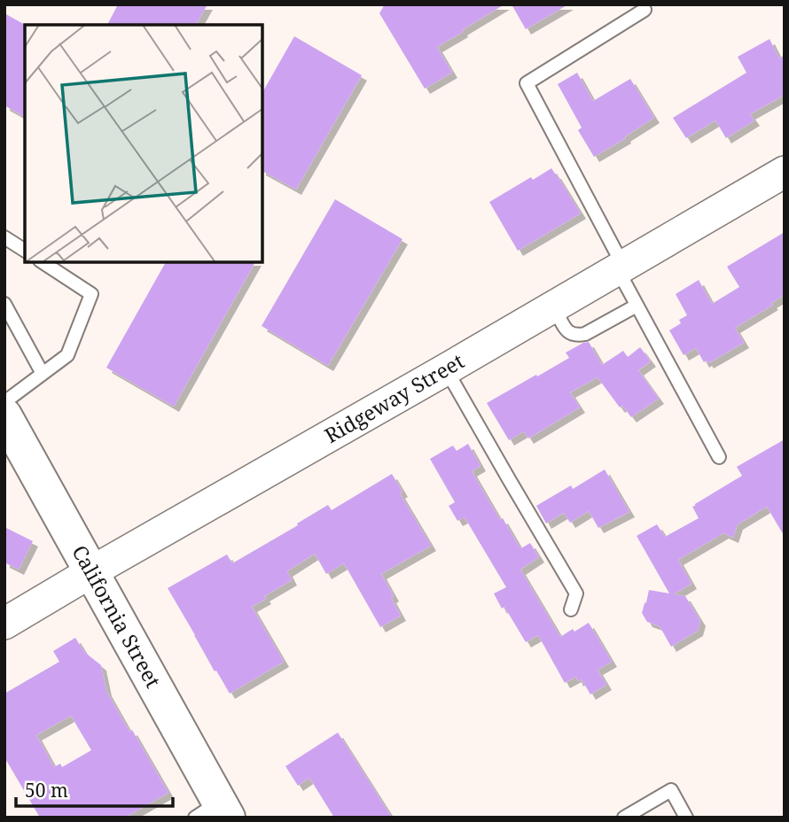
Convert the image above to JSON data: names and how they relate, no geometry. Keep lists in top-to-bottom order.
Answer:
{
  "streets": {
    "main road": ["California Street"],
    "street": ["Ridgeway Street"]
  },
  "crossings": [
    ["Ridgeway Street", "California Street"]
  ],
  "scale_bar": "50 m"
}
